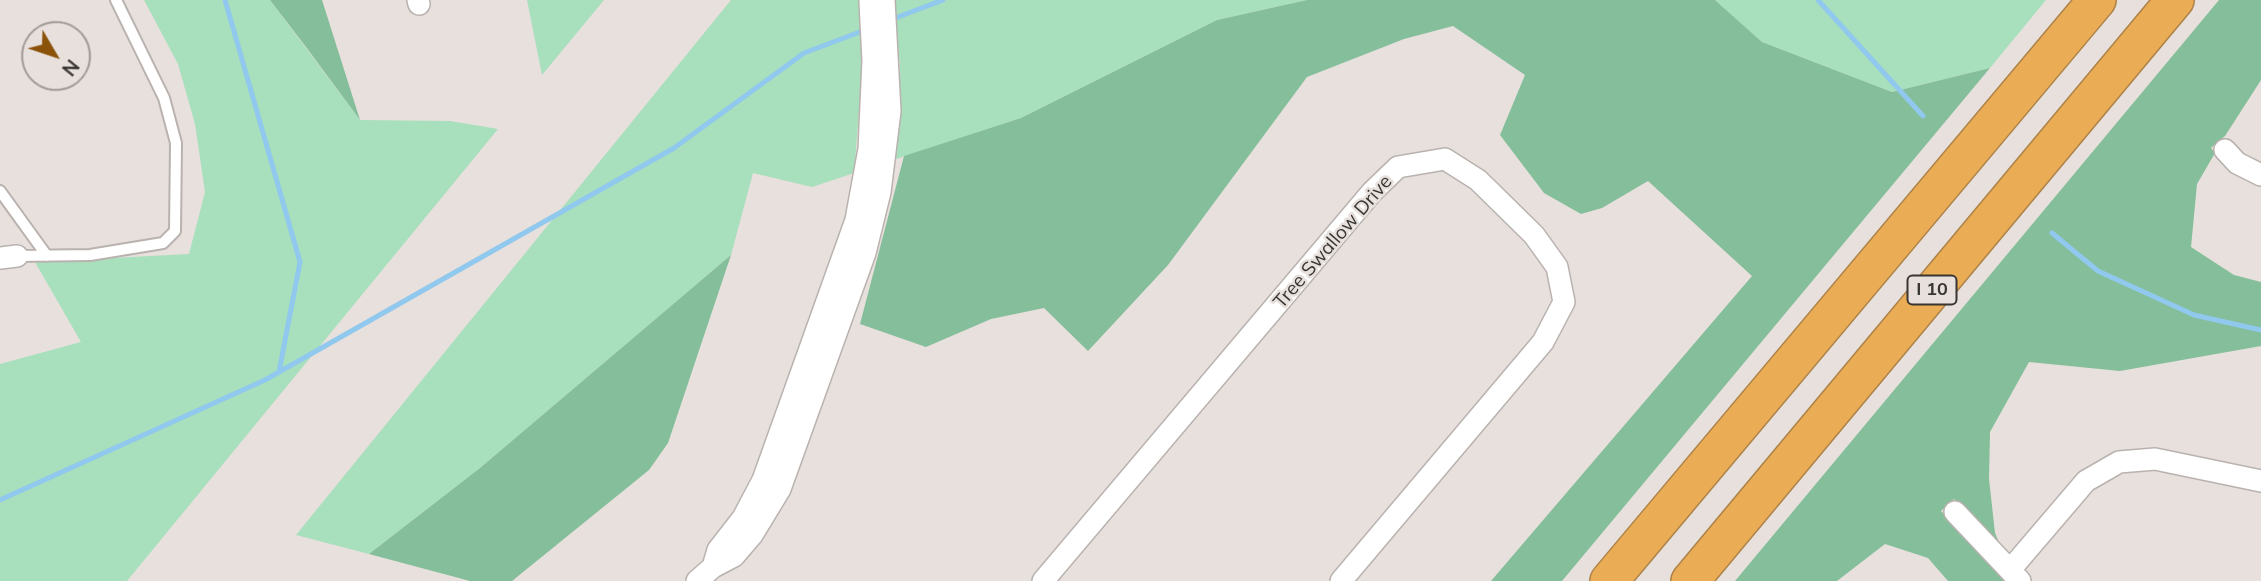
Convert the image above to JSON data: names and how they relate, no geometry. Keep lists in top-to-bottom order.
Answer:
{
  "streets": {
    "highway": ["I 10"],
    "street": ["Tree Swallow Drive"]
  },
  "north": "bottom right"
}
